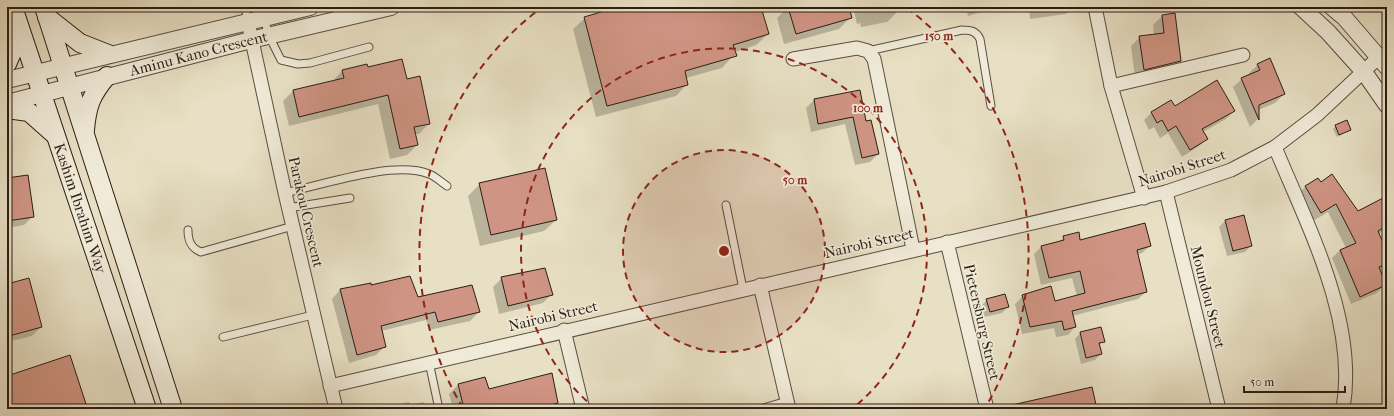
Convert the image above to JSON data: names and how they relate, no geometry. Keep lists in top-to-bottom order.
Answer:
{
  "streets": {
    "main road": ["Kashim Ibrahim Way"],
    "street": [
      "Aminu Kano Crescent",
      "Nairobi Street",
      "Parakou Crescent",
      "Moundou Street",
      "Pietersburg Street"
    ]
  },
  "crossings": [
    ["Aminu Kano Crescent", "Kashim Ibrahim Way"],
    ["Aminu Kano Crescent", "Parakou Crescent"],
    ["Nairobi Street", "Parakou Crescent"],
    ["Nairobi Street", "Moundou Street"],
    ["Nairobi Street", "Pietersburg Street"]
  ],
  "scale_bar": "50 m",
  "rings": ["150 m", "100 m", "50 m"]
}
